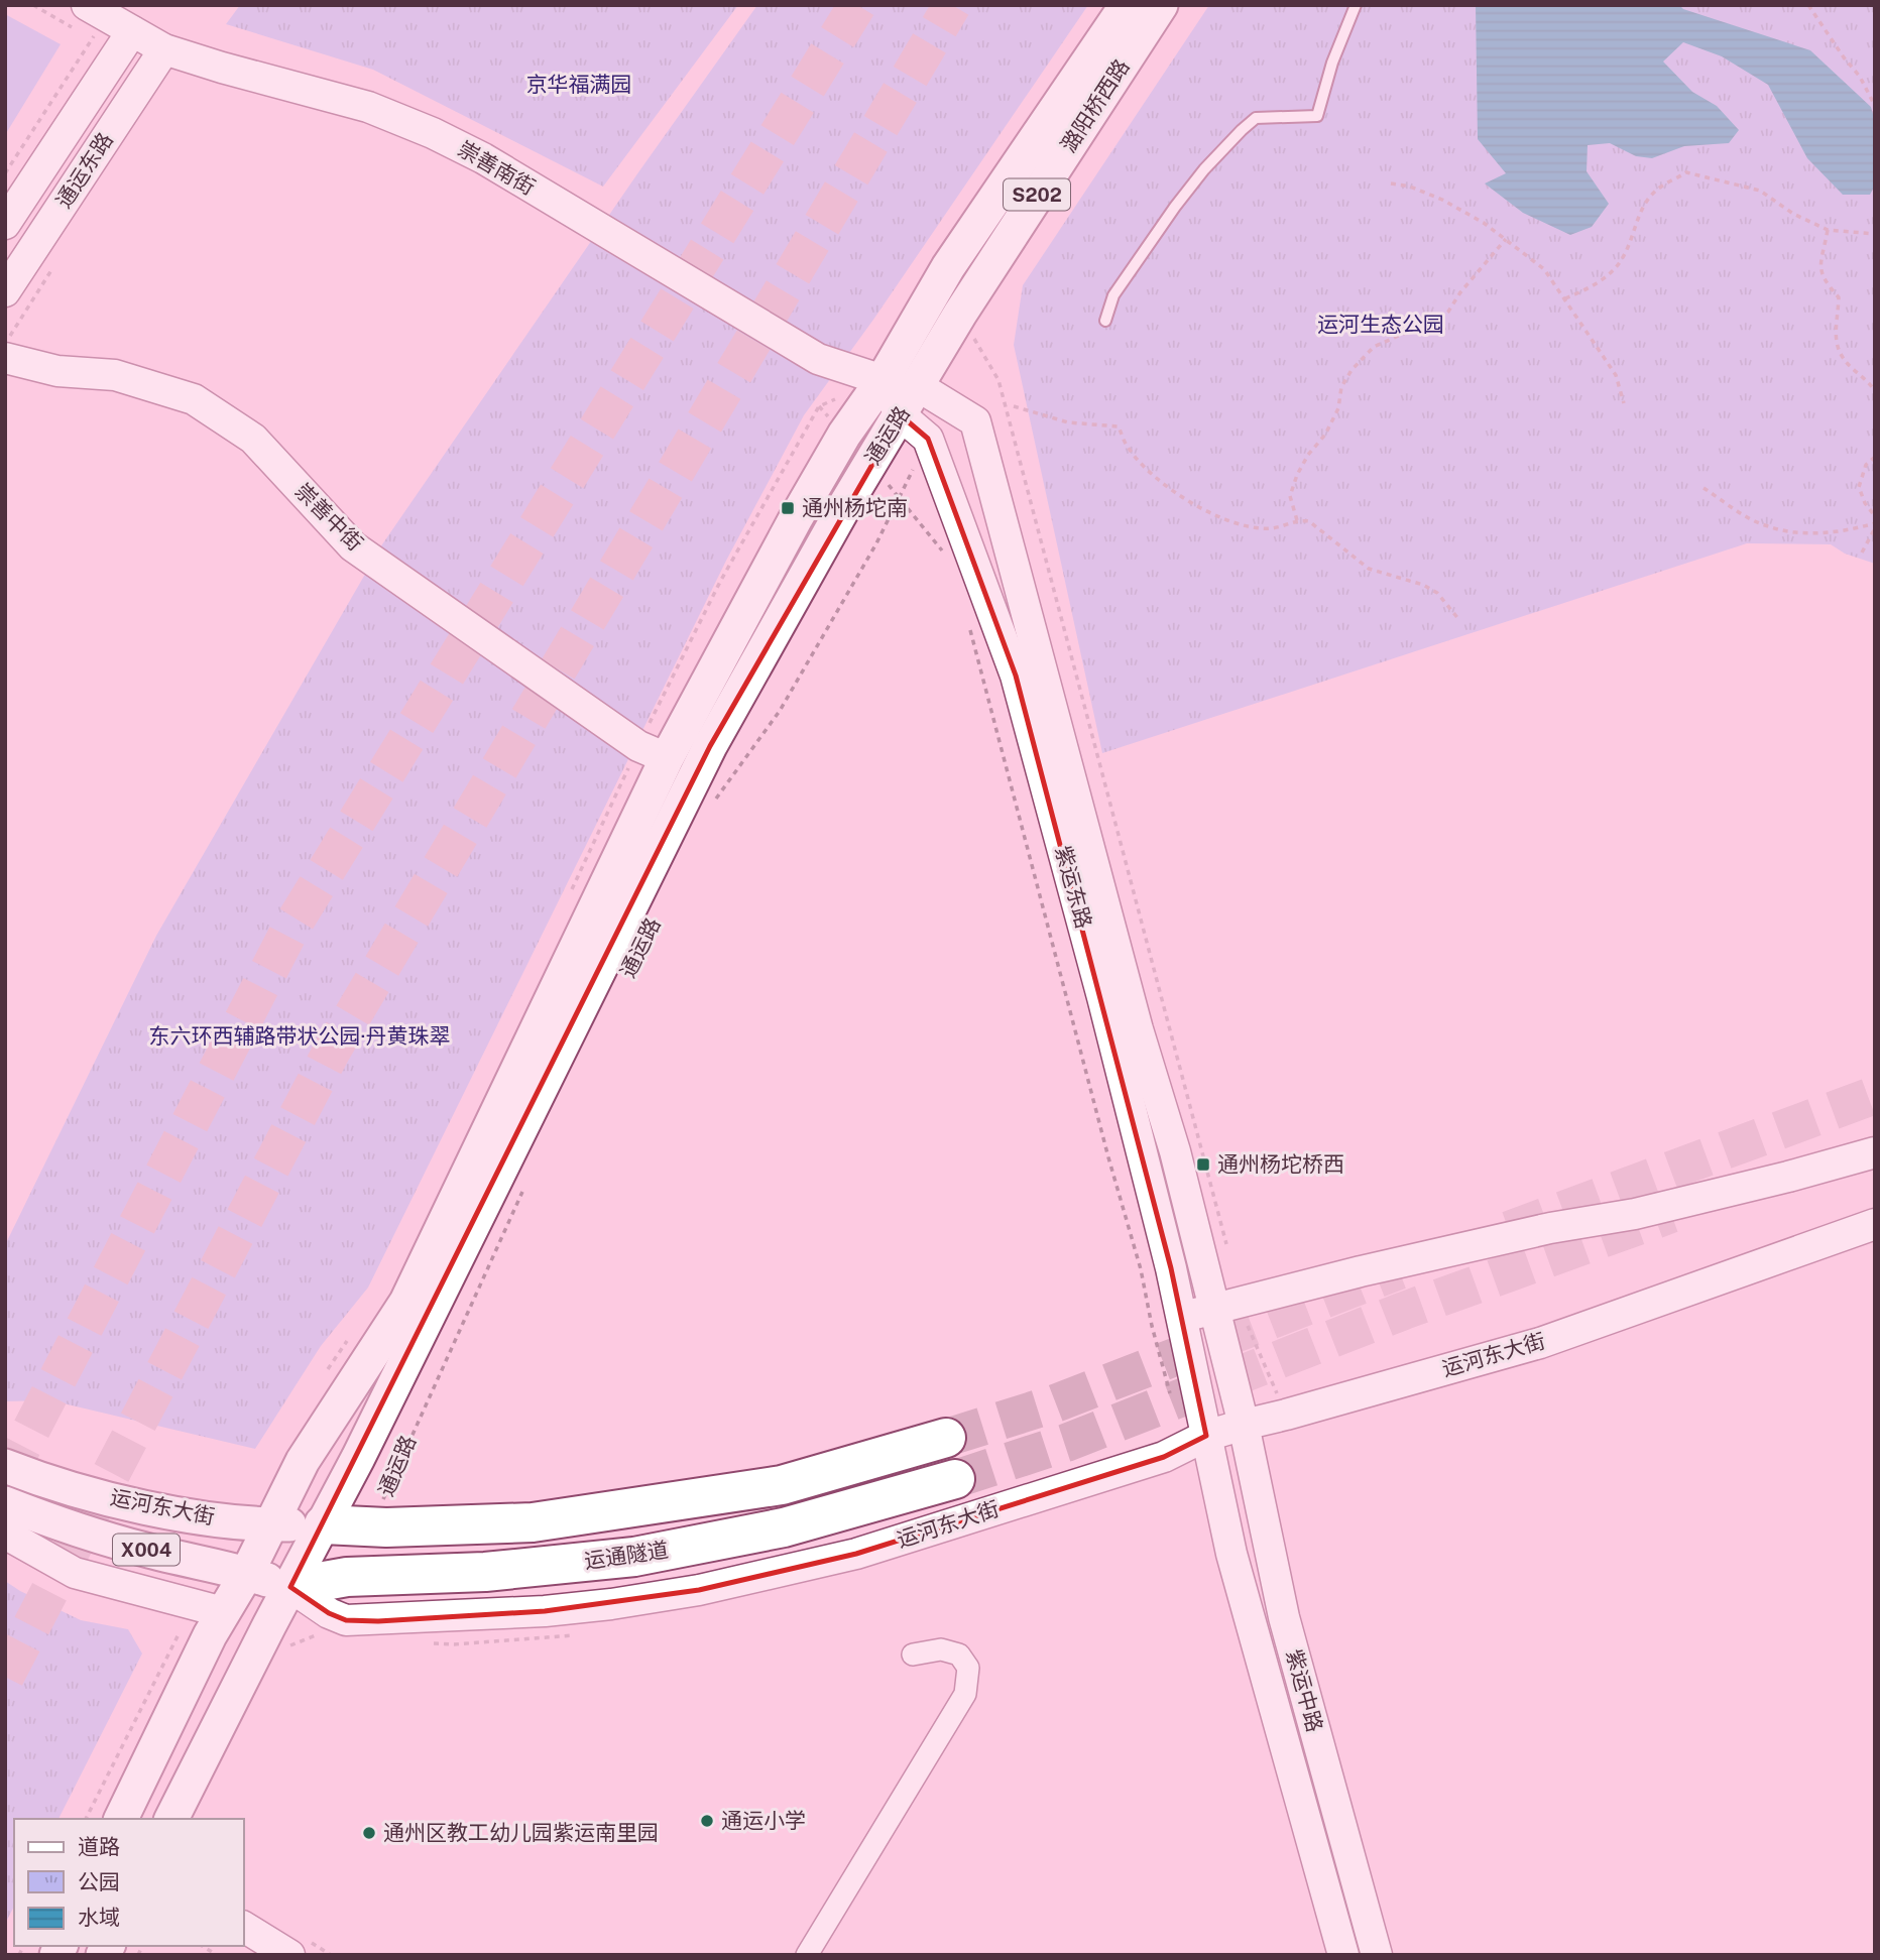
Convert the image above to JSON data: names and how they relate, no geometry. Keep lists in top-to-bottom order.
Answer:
{
  "streets": {
    "highway": ["运通隧道"],
    "main road": [
      "潞阳桥西路",
      "崇善南街",
      "通运东路",
      "S202",
      "通运路",
      "崇善中街",
      "紫运东路",
      "运河东大街",
      "X004",
      "紫运中路"
    ]
  },
  "crossings": [
    ["潞阳桥西路", "崇善南街"],
    ["潞阳桥西路", "通运路"],
    ["潞阳桥西路", "紫运东路"],
    ["崇善南街", "通运东路"],
    ["崇善南街", "通运路"],
    ["崇善南街", "紫运东路"],
    ["通运路", "崇善中街"],
    ["通运路", "紫运东路"],
    ["通运路", "运河东大街"],
    ["通运路", "运通隧道"],
    ["紫运东路", "运河东大街"],
    ["紫运东路", "紫运中路"],
    ["运河东大街", "运通隧道"],
    ["运河东大街", "紫运中路"]
  ],
  "parks": ["京华福满园", "运河生态公园", "东六环西辅路带状公园·丹黄珠翠"],
  "places": {
    "transit": ["通州杨坨南", "通州杨坨桥西"],
    "other": ["通运小学", "通州区教工幼儿园紫运南里园"]
  },
  "legend": ["道路", "公园", "水域"]
}
